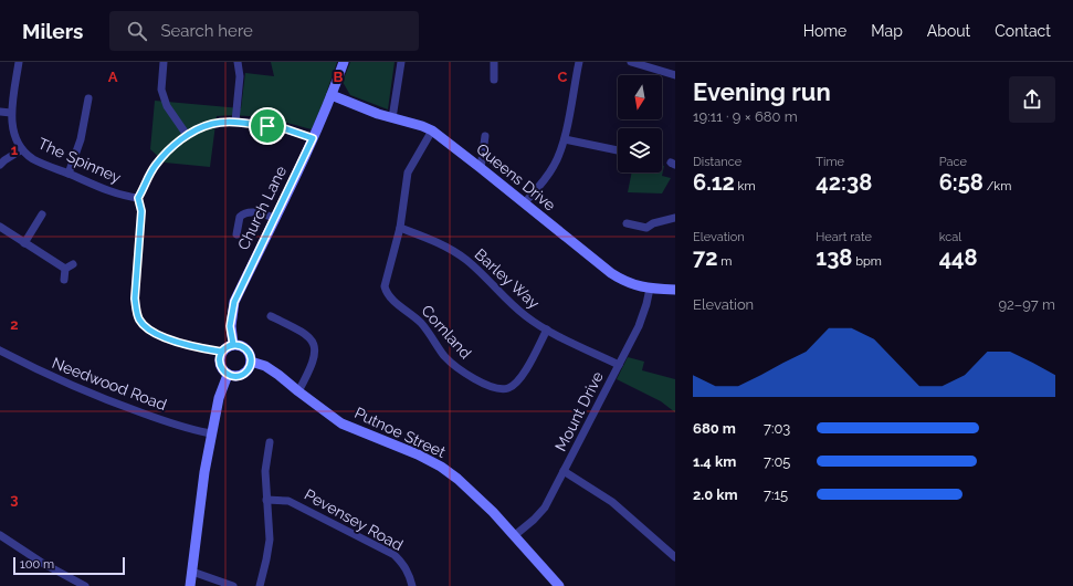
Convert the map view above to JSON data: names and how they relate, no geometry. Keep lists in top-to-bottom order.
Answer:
{
  "streets": {
    "street": [
      "The Spinney",
      "Queens Drive",
      "Church Lane",
      "Barley Way",
      "Cornland",
      "Needwood Road",
      "Mount Drive",
      "Putnoe Street",
      "Pevensey Road"
    ]
  },
  "crossings": [
    ["Queens Drive", "Church Lane"],
    ["Queens Drive", "Cornland"],
    ["Queens Drive", "Mount Drive"],
    ["Church Lane", "Putnoe Street"],
    ["Barley Way", "Cornland"],
    ["Barley Way", "Mount Drive"],
    ["Mount Drive", "Putnoe Street"]
  ],
  "scale_bar": "100 m",
  "north": "bottom",
  "page": {
    "header": "Milers",
    "search": "Search here",
    "nav": [
      "Home",
      "Map",
      "About",
      "Contact"
    ],
    "heading": ["Evening run", "19:11 · 9 × 680 m"],
    "stats": [
      ["Distance", "6.12 km"],
      ["Time", "42:38"],
      ["Pace", "6:58 /km"],
      ["Elevation", "72 m"],
      ["Heart rate", "138 bpm"],
      ["kcal", "448"]
    ],
    "chart": ["Elevation", "92–97 m"],
    "list": [
      {
        "name": "680 m",
        "note": "7:03"
      },
      {
        "name": "1.4 km",
        "note": "7:05"
      },
      {
        "name": "2.0 km",
        "note": "7:15"
      }
    ],
    "scale": "100 m"
  },
  "grid": {
    "columns": ["A", "B", "C"],
    "rows": ["1", "2", "3"]
  }
}
